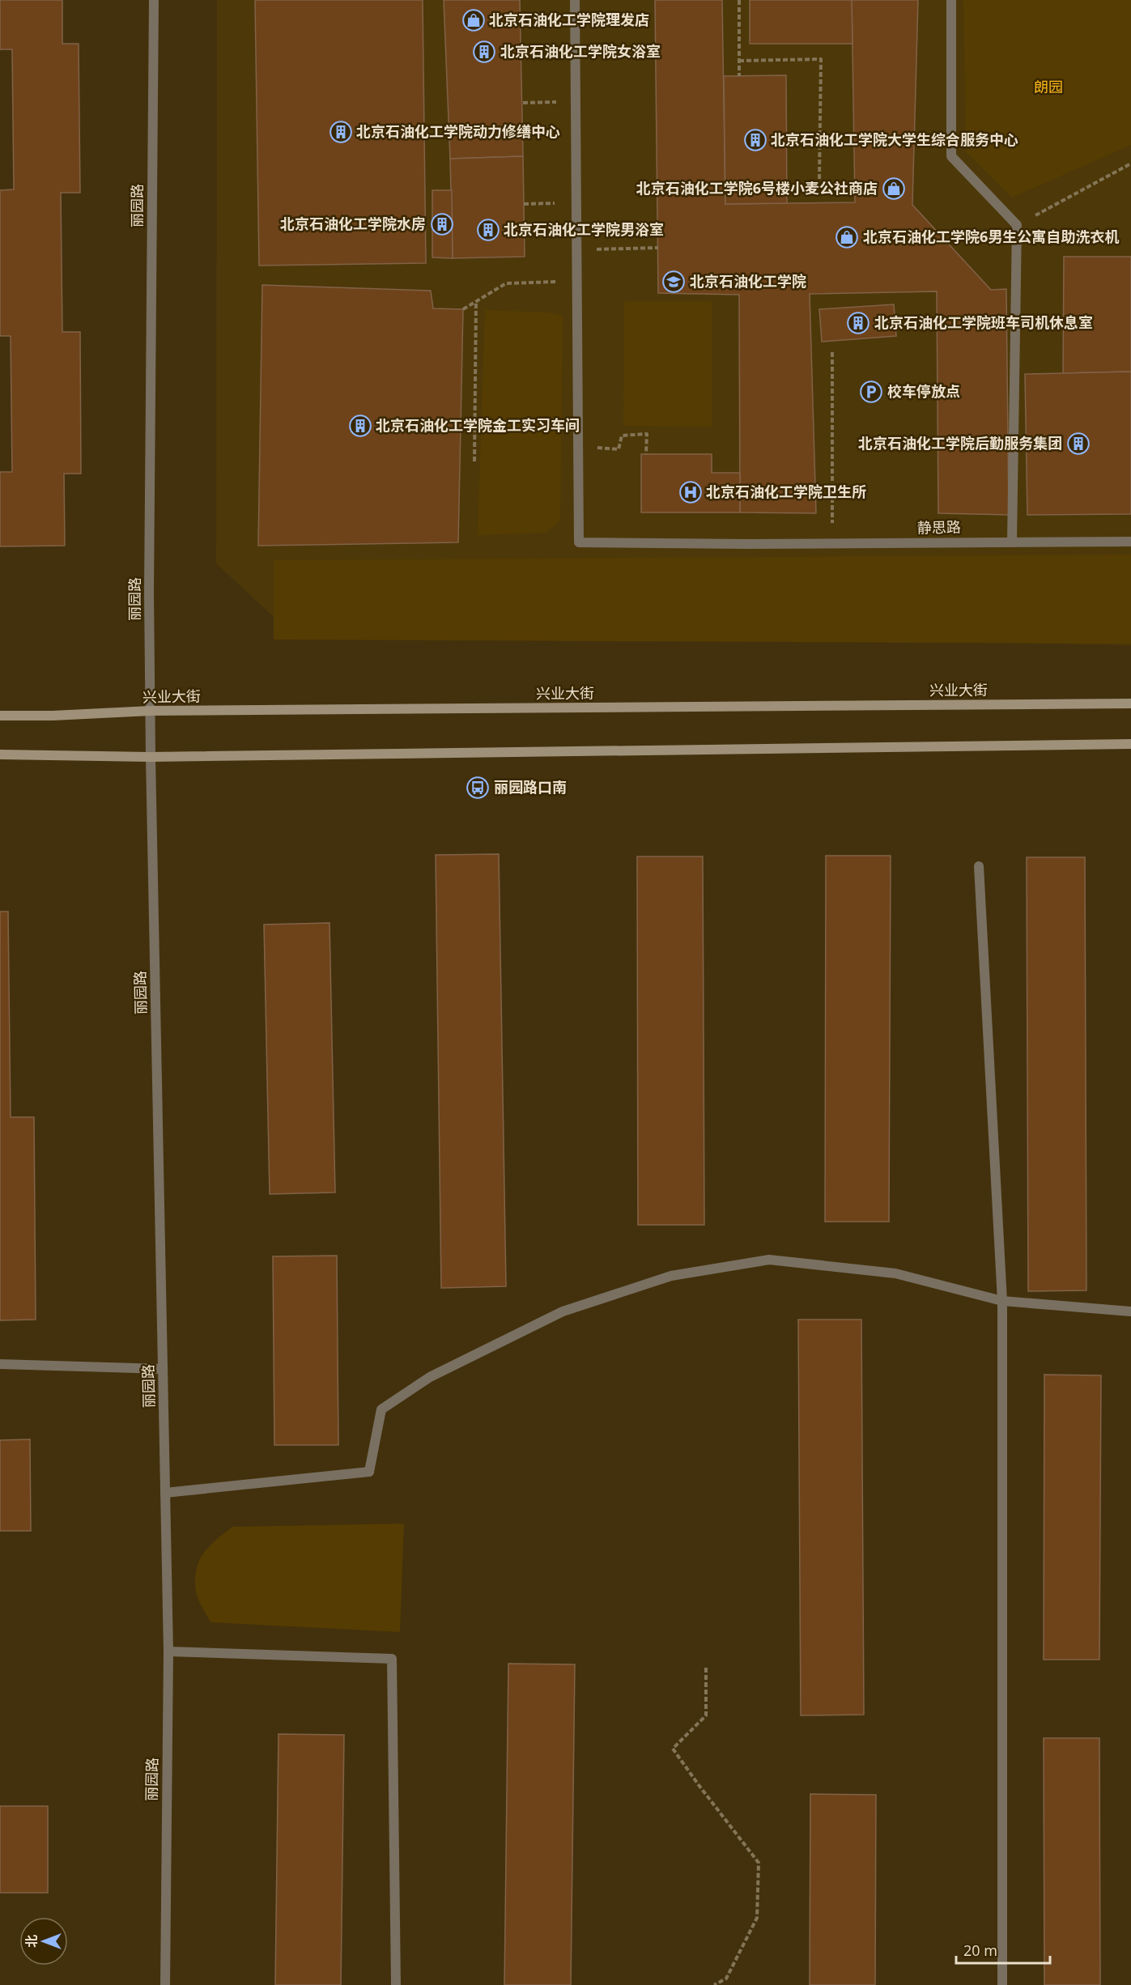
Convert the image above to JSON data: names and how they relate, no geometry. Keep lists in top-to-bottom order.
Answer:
{
  "streets": {
    "main road": ["兴业大街"],
    "street": ["丽园路", "静思路"]
  },
  "crossings": [
    ["丽园路", "兴业大街"]
  ],
  "parks": ["朗园"],
  "places": {
    "shop": ["北京石油化工学院理发店", "北京石油化工学院6号楼小麦公社商店", "北京石油化工学院6男生公寓自助洗衣机"],
    "building": [
      "北京石油化工学院女浴室",
      "北京石油化工学院动力修缮中心",
      "北京石油化工学院大学生综合服务中心",
      "北京石油化工学院水房",
      "北京石油化工学院男浴室",
      "北京石油化工学院班车司机休息室",
      "北京石油化工学院金工实习车间",
      "北京石油化工学院后勤服务集团"
    ],
    "school or university": ["北京石油化工学院"],
    "parking": ["校车停放点"],
    "hospital": ["北京石油化工学院卫生所"],
    "bus stop": ["丽园路口南"]
  },
  "scale_bar": "20 m",
  "north": "left"
}
